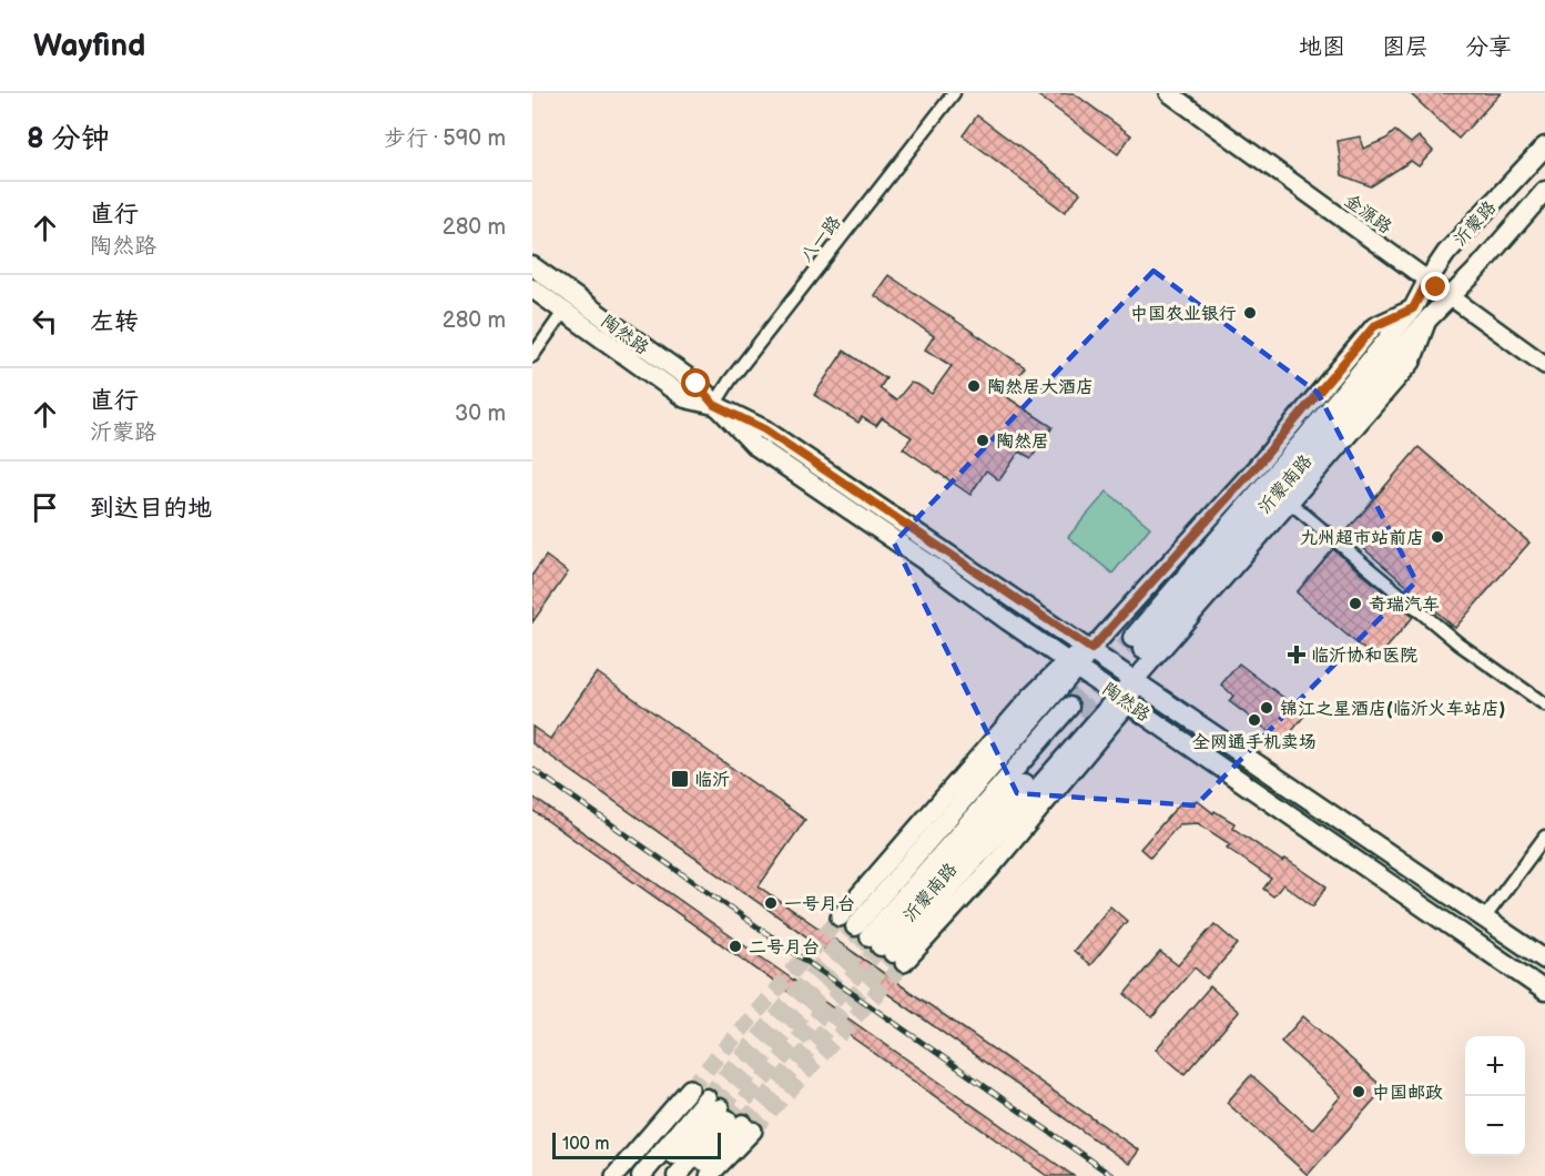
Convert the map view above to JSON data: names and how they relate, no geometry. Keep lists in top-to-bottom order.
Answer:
{
  "streets": {
    "main road": ["沂蒙路", "陶然路", "沂蒙南路"],
    "street": ["金源路", "八一路"]
  },
  "crossings": [
    ["金源路", "沂蒙路"],
    ["沂蒙路", "沂蒙南路"],
    ["八一路", "陶然路"]
  ],
  "places": {
    "other": [
      "中国农业银行",
      "陶然居大酒店",
      "陶然居",
      "九州超市站前店",
      "奇瑞汽车",
      "锦江之星酒店(临沂火车站店)",
      "全网通手机卖场",
      "一号月台",
      "二号月台",
      "中国邮政"
    ],
    "health": ["临沂协和医院"],
    "transit": ["临沂"]
  },
  "scale_bar": "100 m",
  "page": {
    "header": "Wayfind",
    "nav": ["地图", "图层", "分享"],
    "heading": ["8 分钟", "步行 · 590 m"],
    "list": [
      ["直行", "陶然路", "280 m"],
      ["左转", "280 m"],
      ["直行", "沂蒙路", "30 m"],
      "到达目的地"
    ],
    "map_buttons": ["+", "−"],
    "scale": "100 m"
  }
}
